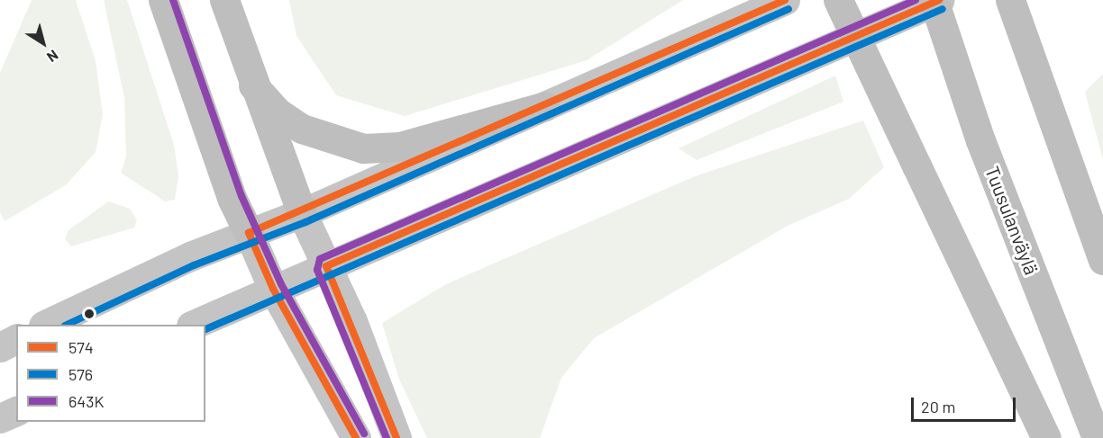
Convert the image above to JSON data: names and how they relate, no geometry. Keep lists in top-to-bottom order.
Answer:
{
  "streets": {
    "highway": ["Tuusulanväylä"]
  },
  "lines": ["transit line 574", "transit line 643K", "transit line 576"],
  "legend": ["574", "576", "643K"],
  "scale_bar": "20 m",
  "north": "bottom right"
}
